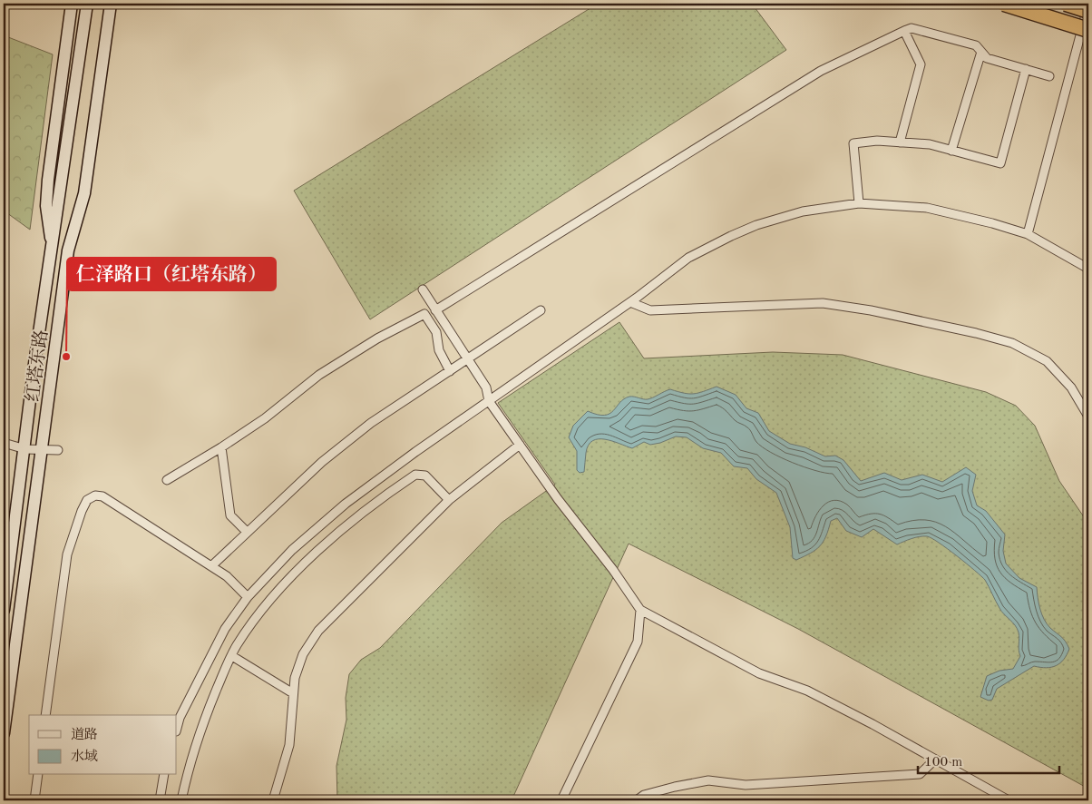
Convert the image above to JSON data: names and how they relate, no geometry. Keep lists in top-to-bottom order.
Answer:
{
  "streets": {
    "main road": ["红塔东路"]
  },
  "places": ["仁泽路口（红塔东路）"],
  "legend": ["道路", "水域"],
  "scale_bar": "100 m"
}
